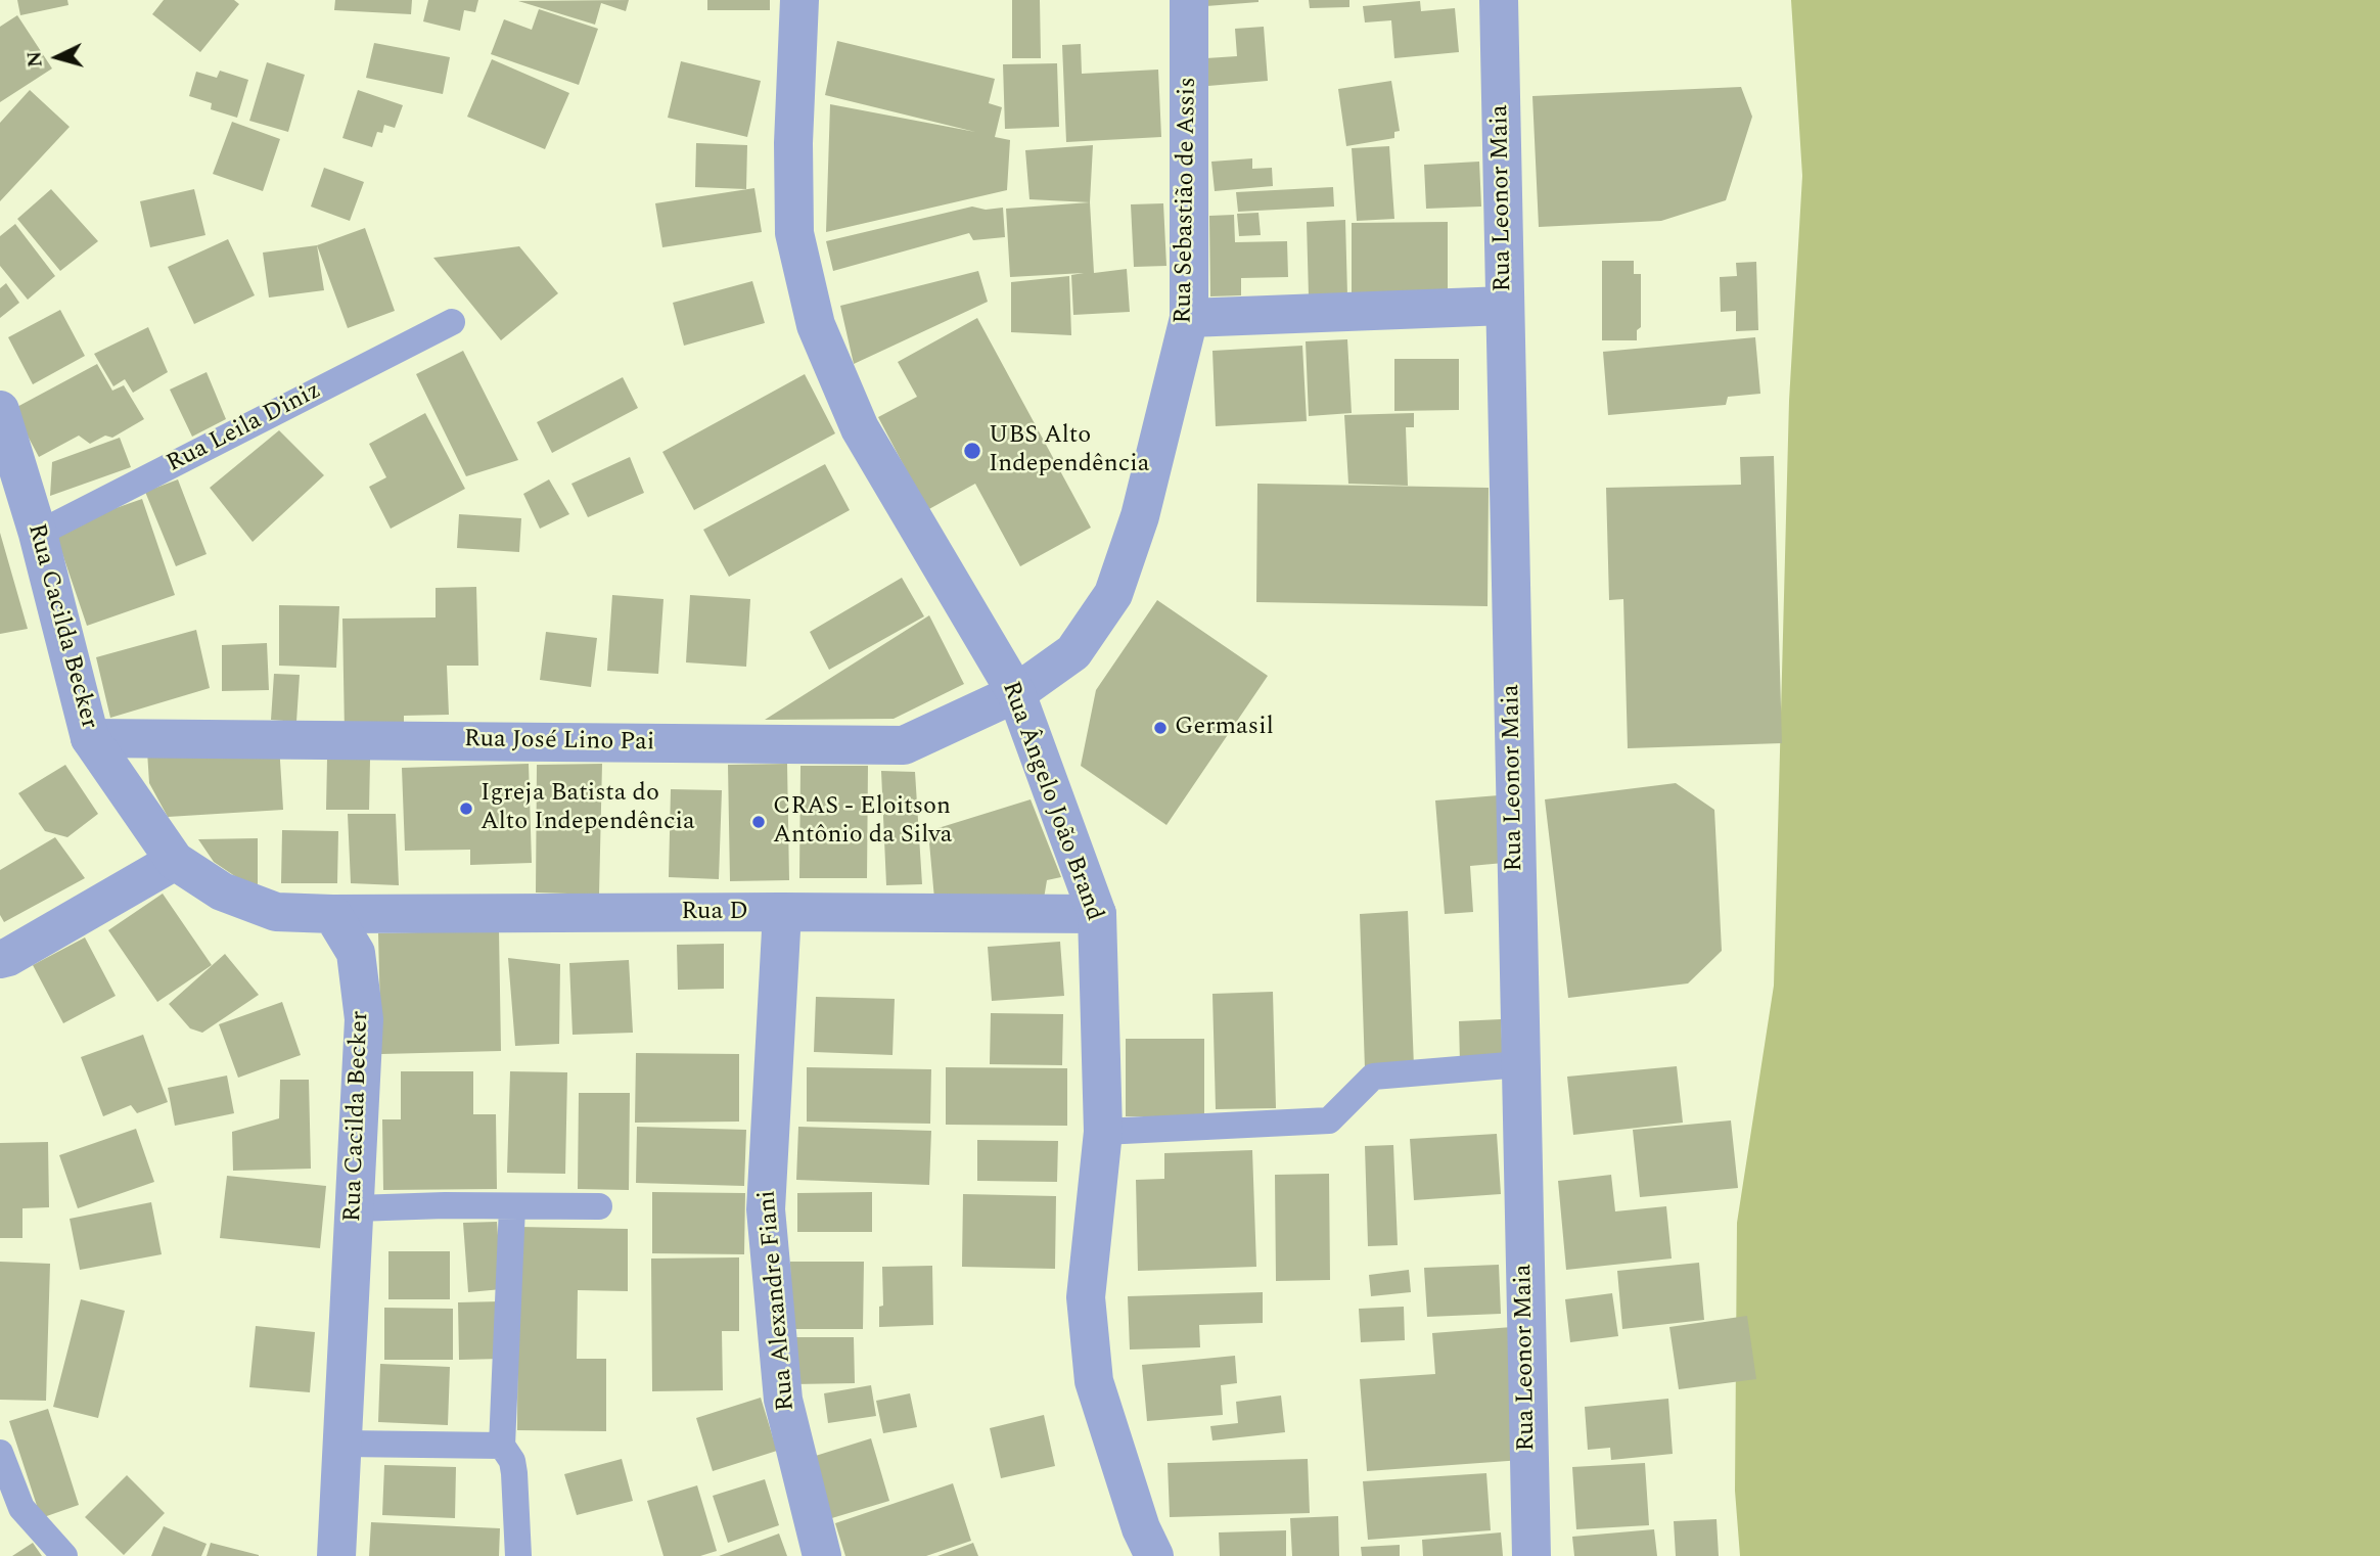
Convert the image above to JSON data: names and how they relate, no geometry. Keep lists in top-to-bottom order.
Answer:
{
  "streets": {
    "street": [
      "Rua Leonor Maia",
      "Rua Sebastião de Assis",
      "Rua Cacilda Becker",
      "Rua José Lino Pai",
      "Rua Ângelo João Brand",
      "Rua D",
      "Rua Alexandre Fiani"
    ],
    "lane": ["Rua Leila Diniz"]
  },
  "crossings": [
    ["Rua Sebastião de Assis", "Rua José Lino Pai"],
    ["Rua Sebastião de Assis", "Rua Ângelo João Brand"],
    ["Rua Leila Diniz", "Rua Cacilda Becker"],
    ["Rua Cacilda Becker", "Rua José Lino Pai"],
    ["Rua Cacilda Becker", "Rua D"],
    ["Rua José Lino Pai", "Rua Ângelo João Brand"],
    ["Rua Ângelo João Brand", "Rua D"],
    ["Rua D", "Rua Alexandre Fiani"]
  ],
  "places": [
    "UBS Alto Independência",
    "Germasil",
    "Igreja Batista do Alto Independência",
    "CRAS - Eloitson Antônio da Silva"
  ],
  "north": "left"
}
